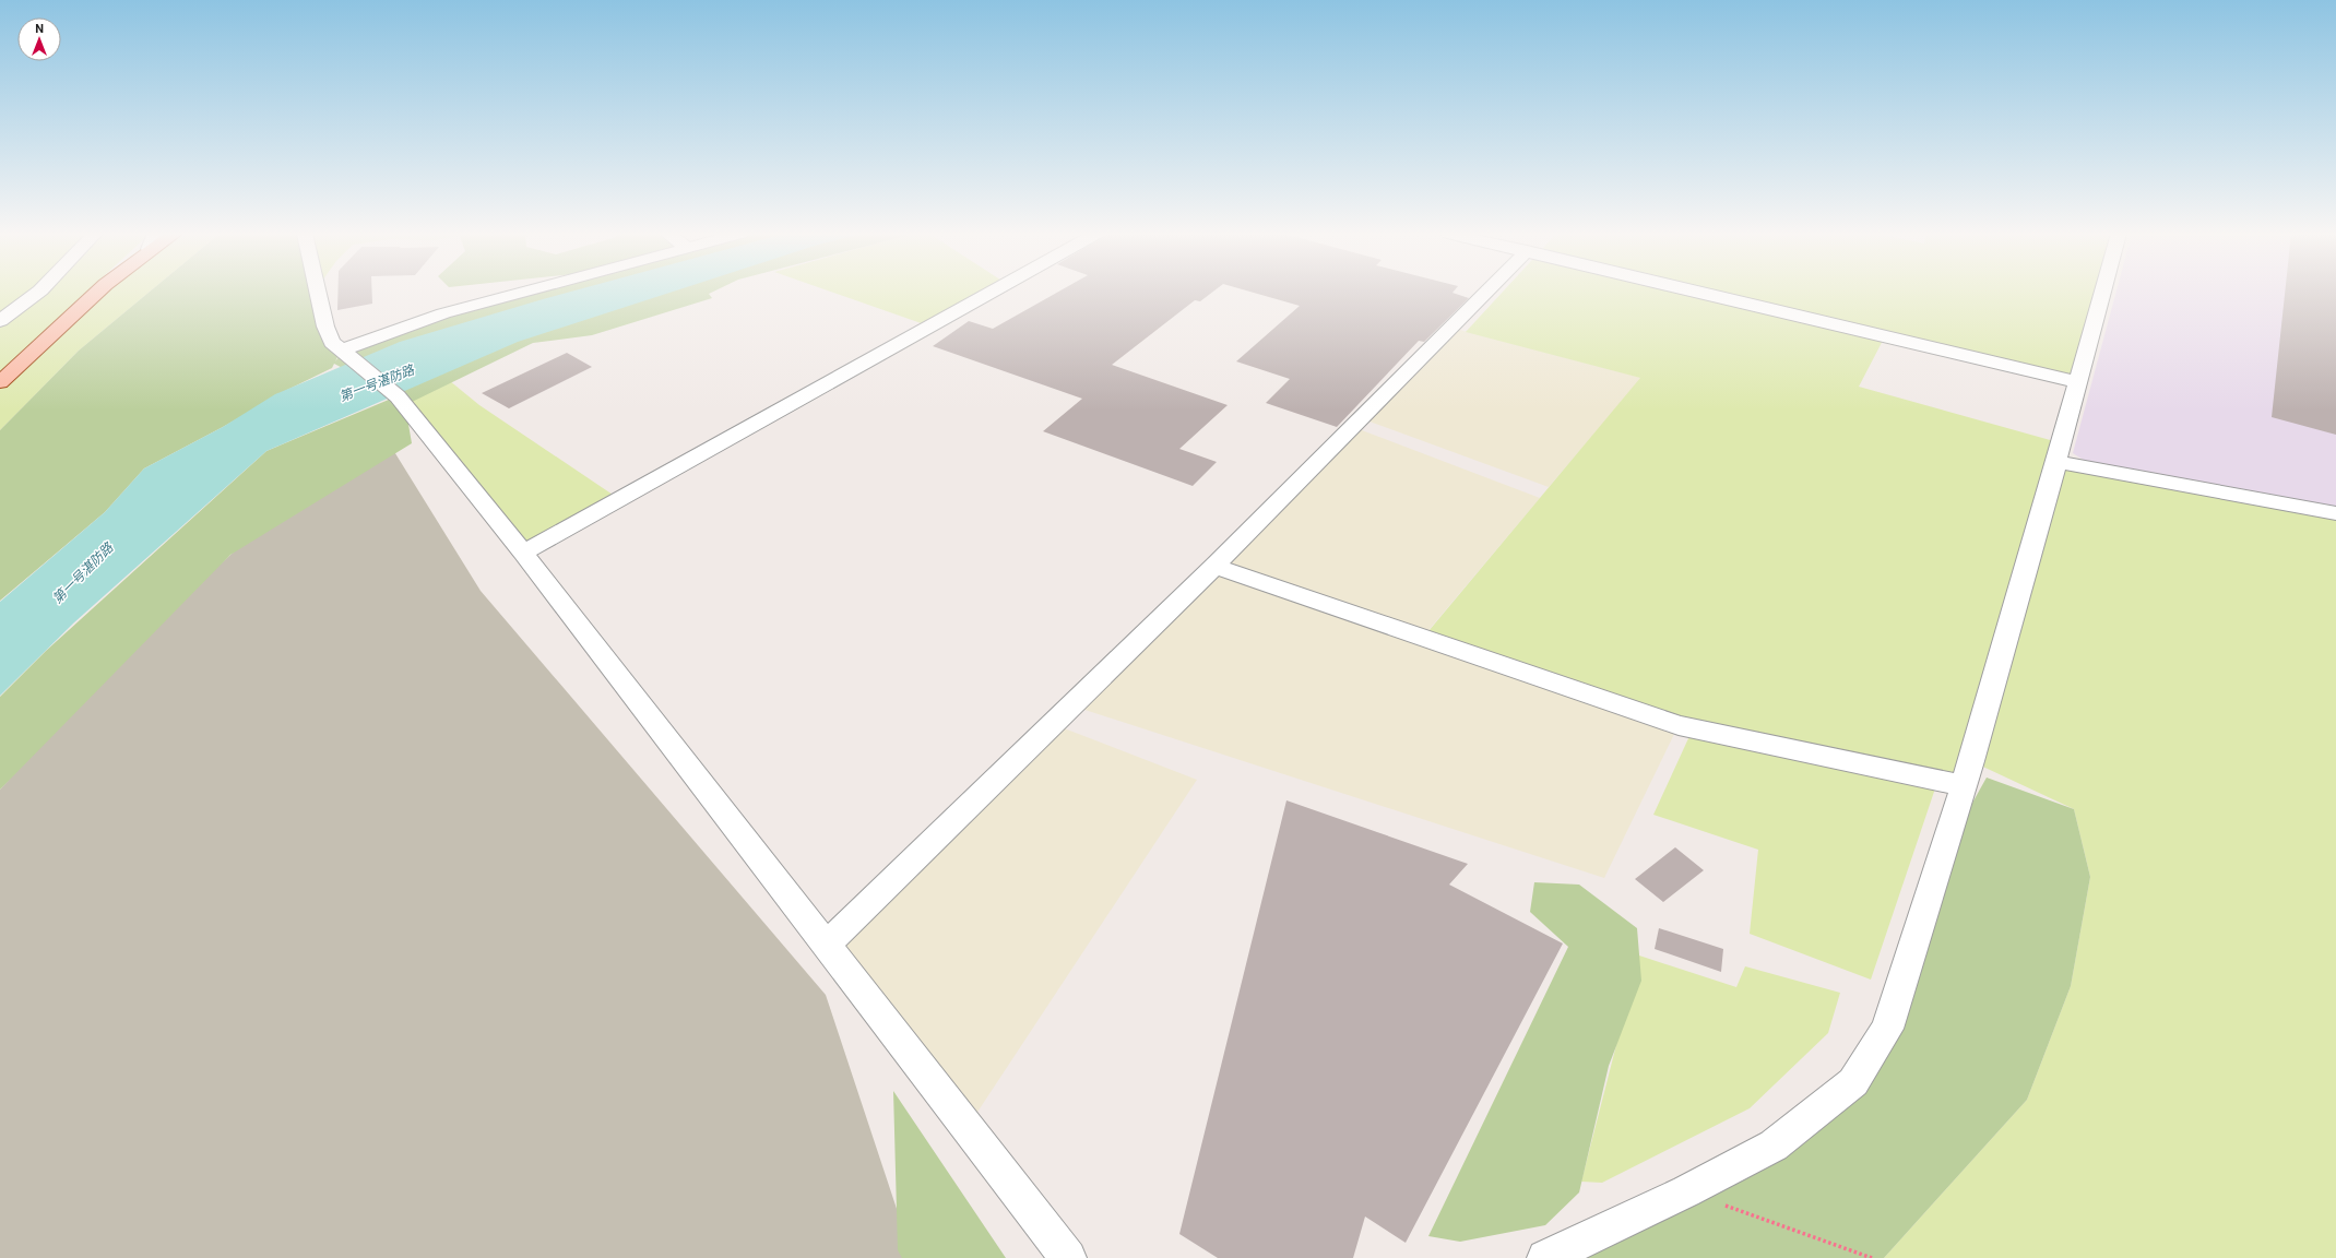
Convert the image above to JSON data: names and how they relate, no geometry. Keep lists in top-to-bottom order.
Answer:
{
  "water": ["第一号湛防路"],
  "north": "top"
}
